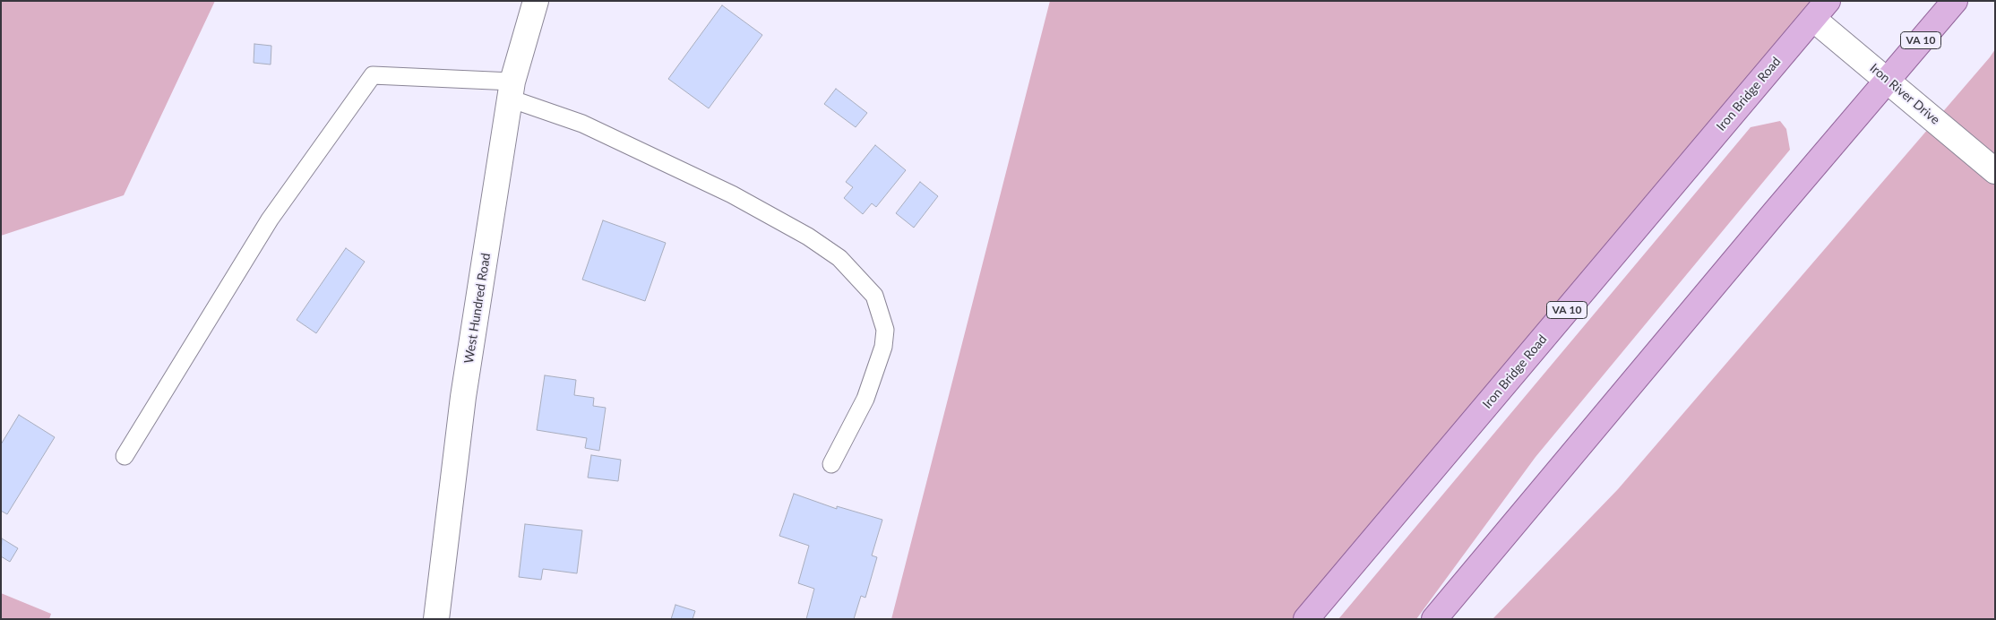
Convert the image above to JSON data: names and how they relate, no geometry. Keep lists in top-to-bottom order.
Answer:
{
  "streets": {
    "main road": ["VA 10", "Iron Bridge Road"],
    "street": ["Iron River Drive", "West Hundred Road"]
  },
  "crossings": [
    ["VA 10", "Iron River Drive"],
    ["Iron Bridge Road", "Iron River Drive"]
  ]
}
